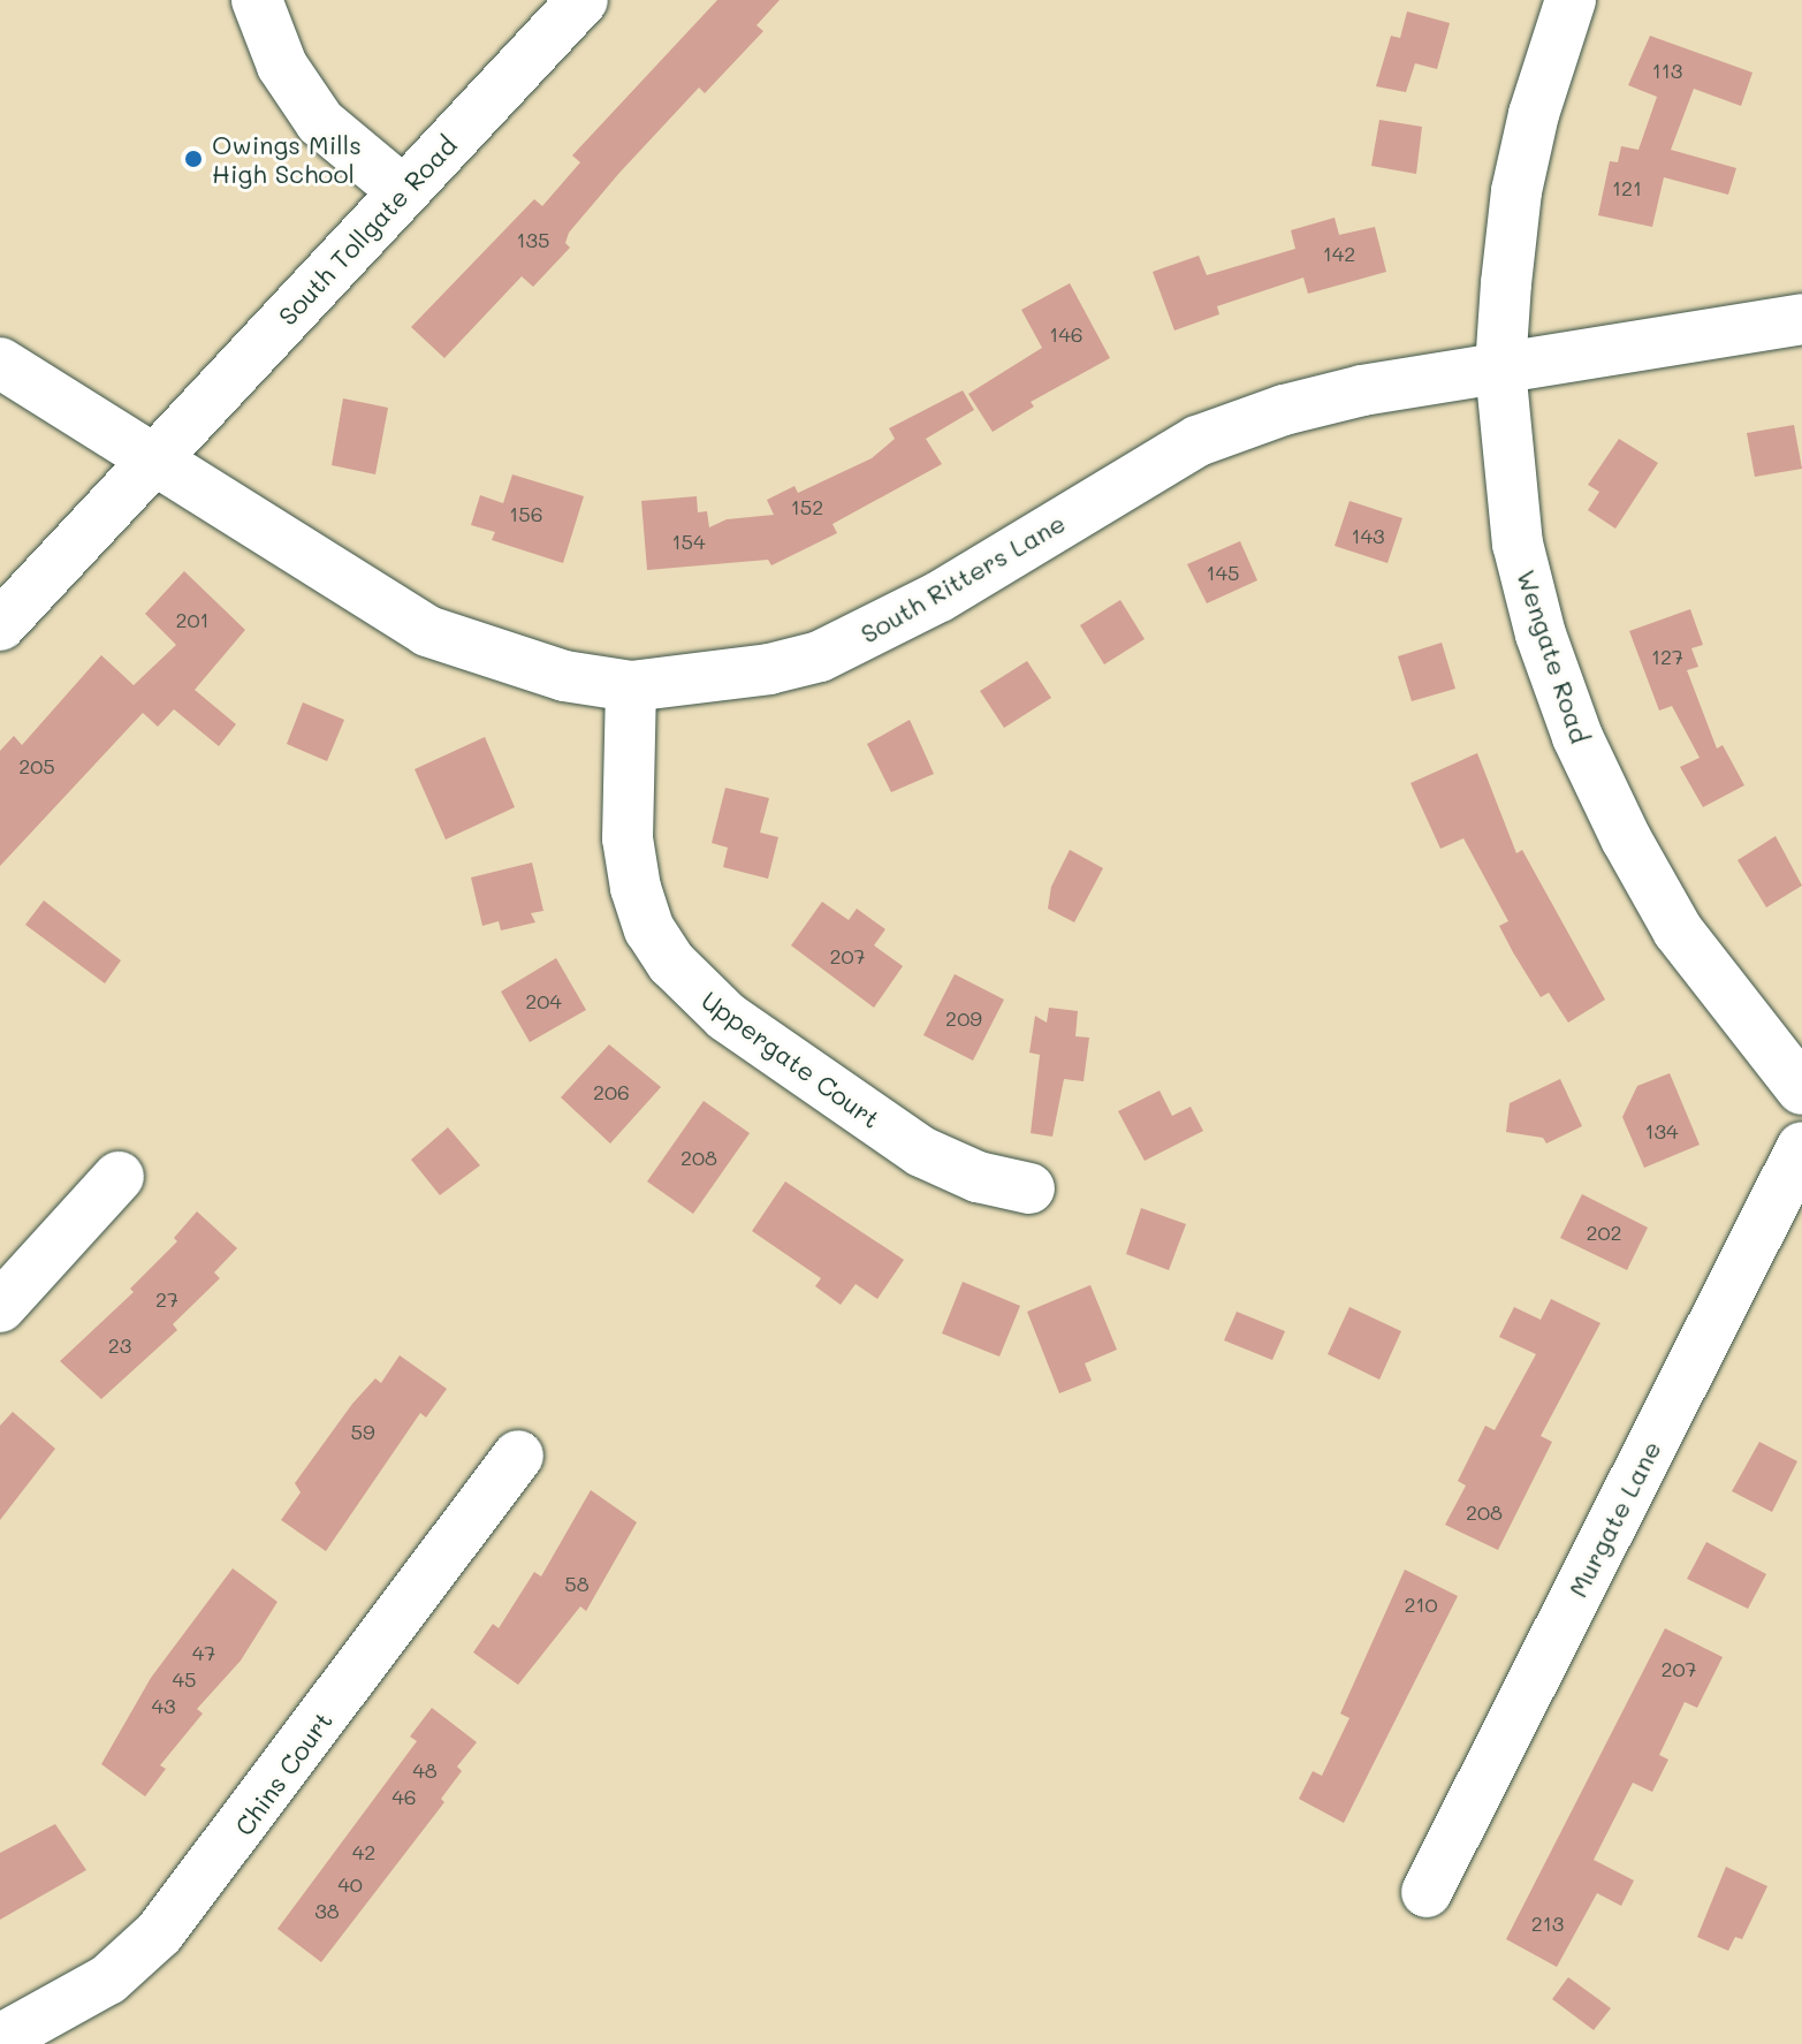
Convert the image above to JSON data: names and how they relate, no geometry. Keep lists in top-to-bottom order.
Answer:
{
  "streets": {
    "street": [
      "South Tollgate Road",
      "South Ritters Lane",
      "Wengate Road",
      "Uppergate Court",
      "Murgate Lane",
      "Chins Court"
    ]
  },
  "crossings": [
    ["South Tollgate Road", "South Ritters Lane"],
    ["South Ritters Lane", "Wengate Road"],
    ["South Ritters Lane", "Uppergate Court"]
  ],
  "places": ["Owings Mills High School"],
  "house_numbers": [
    "113",
    "121",
    "135",
    "142",
    "146",
    "152",
    "156",
    "143",
    "154",
    "145",
    "201",
    "127",
    "205",
    "207",
    "204",
    "209",
    "206",
    "134",
    "208",
    "202",
    "27",
    "23",
    "59",
    "208",
    "58",
    "210",
    "47",
    "207",
    "45",
    "43",
    "48",
    "46",
    "42",
    "40",
    "38",
    "213"
  ]
}
